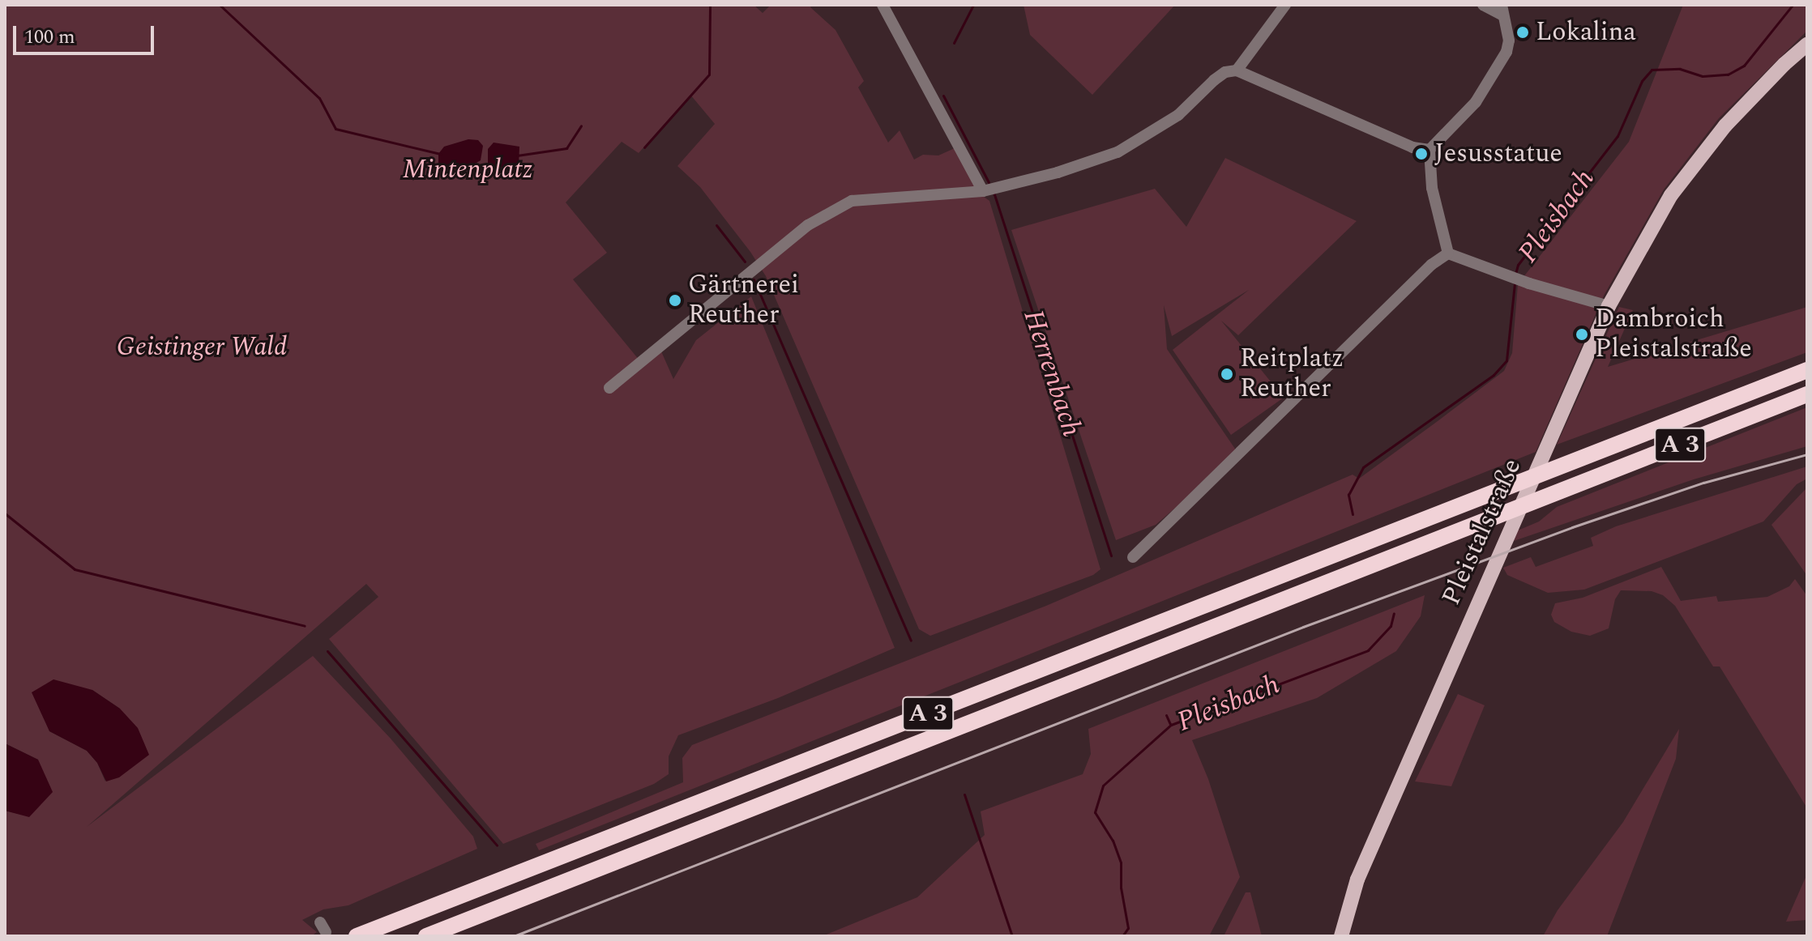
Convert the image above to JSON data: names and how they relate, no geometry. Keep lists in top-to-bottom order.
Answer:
{
  "streets": {
    "highway": ["A 3"],
    "main road": ["Pleistalstraße"]
  },
  "water": ["Pleisbach", "Herrenbach"],
  "parks": ["Mintenplatz", "Geistinger Wald"],
  "places": [
    "Lokalina",
    "Jesusstatue",
    "Gärtnerei Reuther",
    "Dambroich Pleistalstraße",
    "Reitplatz Reuther"
  ],
  "scale_bar": "100 m"
}
